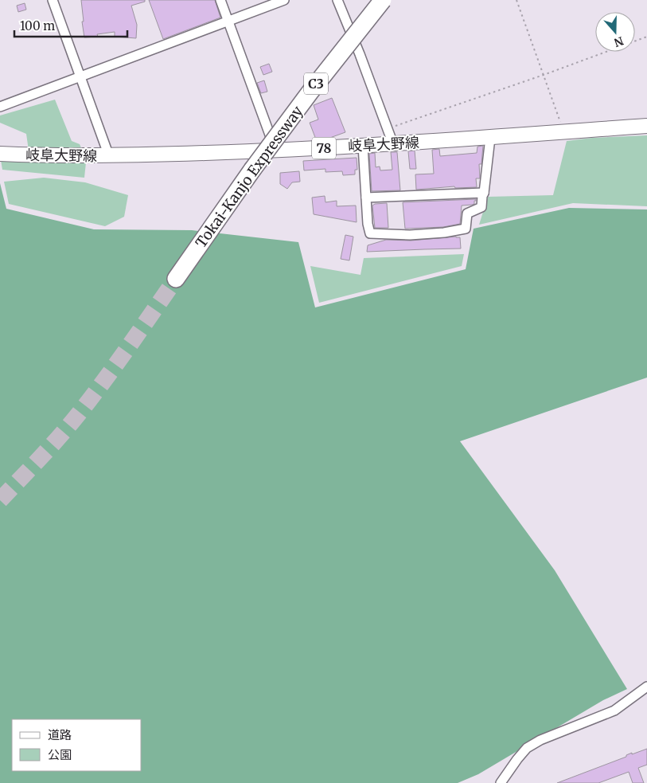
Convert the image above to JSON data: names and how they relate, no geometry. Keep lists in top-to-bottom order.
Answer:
{
  "streets": {
    "highway": ["C3", "Tokai-Kanjo Expressway"],
    "main road": ["岐阜大野線", "78"]
  },
  "legend": ["道路", "公園"],
  "scale_bar": "100 m",
  "north": "bottom"
}
